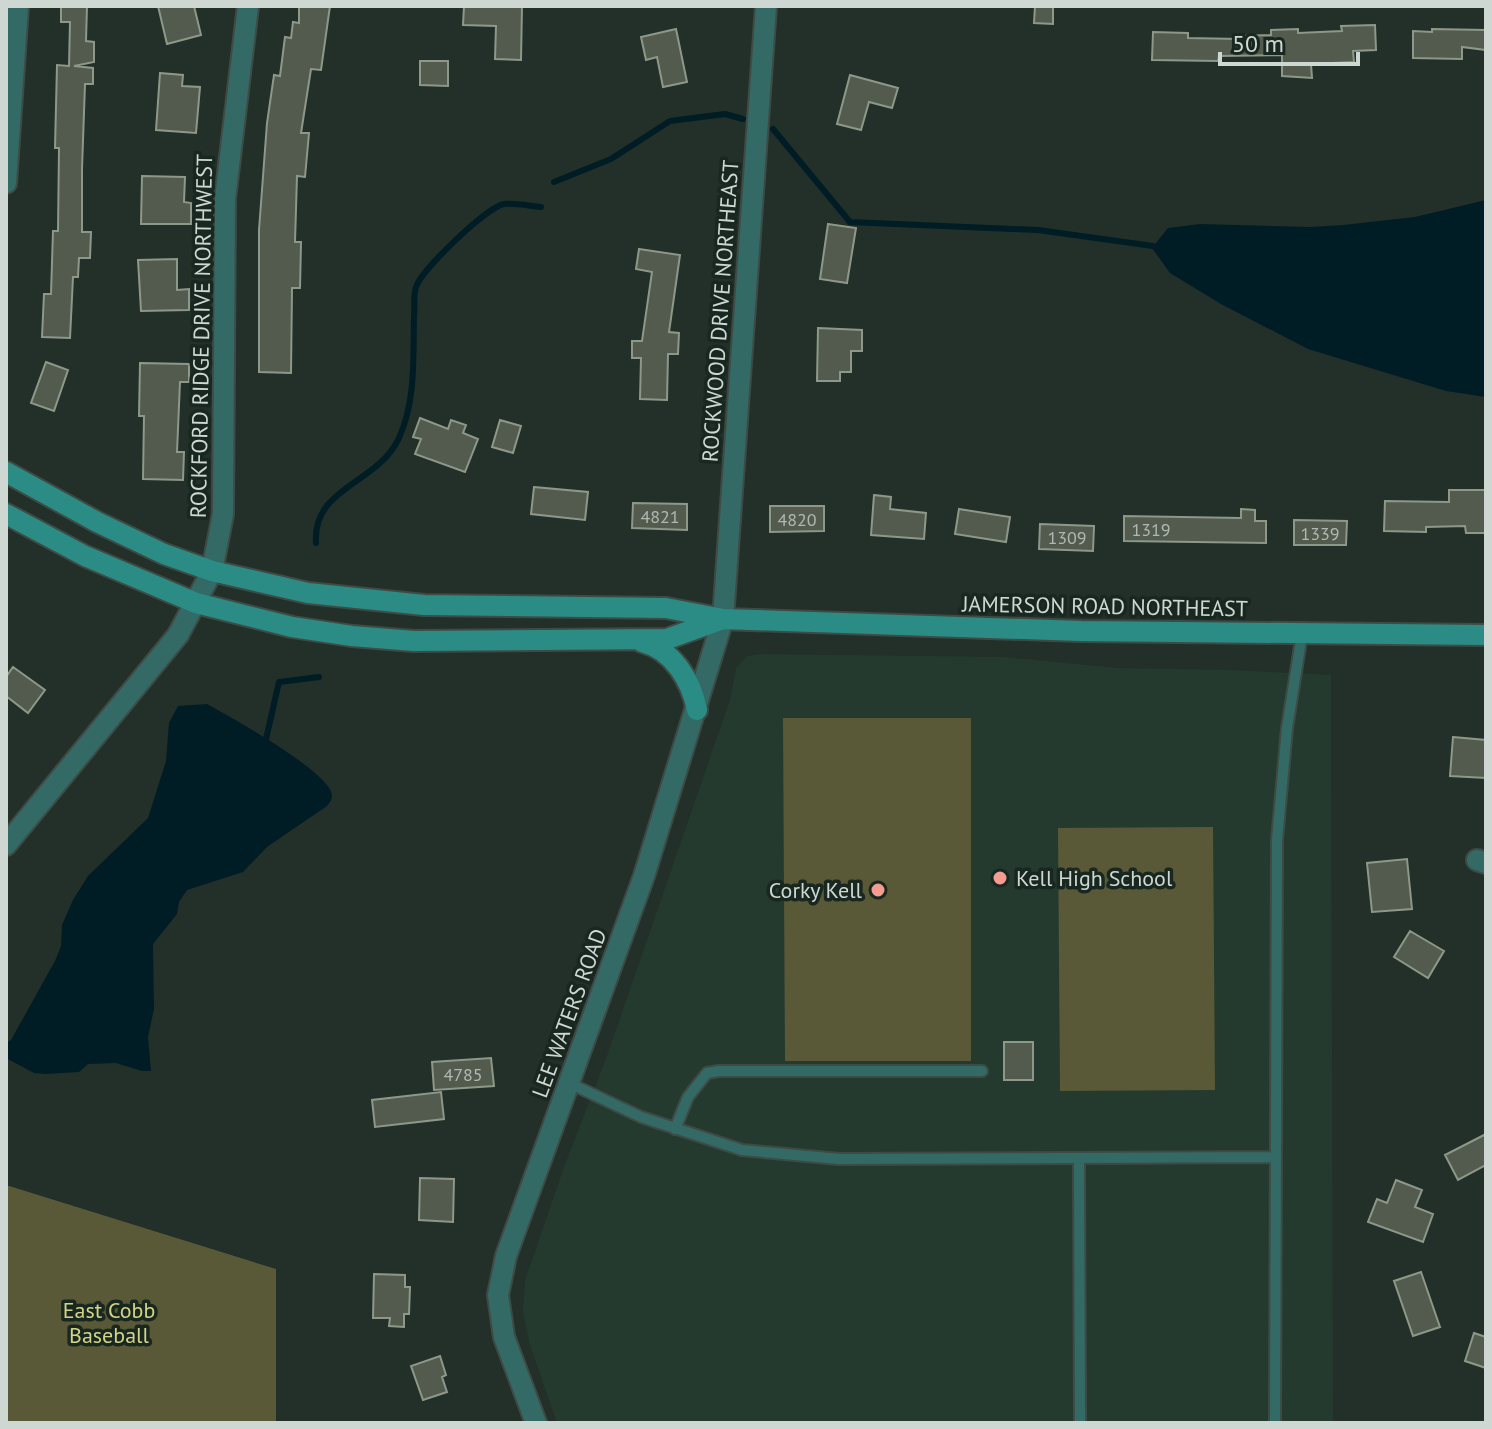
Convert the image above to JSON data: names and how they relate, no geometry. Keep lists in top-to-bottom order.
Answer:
{
  "streets": {
    "street": [
      "ROCKWOOD DRIVE NORTHEAST",
      "ROCKFORD RIDGE DRIVE NORTHWEST",
      "JAMERSON ROAD NORTHEAST",
      "LEE WATERS ROAD"
    ]
  },
  "crossings": [
    ["ROCKWOOD DRIVE NORTHEAST", "JAMERSON ROAD NORTHEAST"],
    ["ROCKWOOD DRIVE NORTHEAST", "LEE WATERS ROAD"],
    ["ROCKFORD RIDGE DRIVE NORTHWEST", "JAMERSON ROAD NORTHEAST"],
    ["JAMERSON ROAD NORTHEAST", "LEE WATERS ROAD"]
  ],
  "parks": ["East Cobb Baseball"],
  "places": ["Kell High School", "Corky Kell"],
  "house_numbers": [
    "4821",
    "4820",
    "1319",
    "1339",
    "1309",
    "4785"
  ],
  "scale_bar": "50 m"
}
